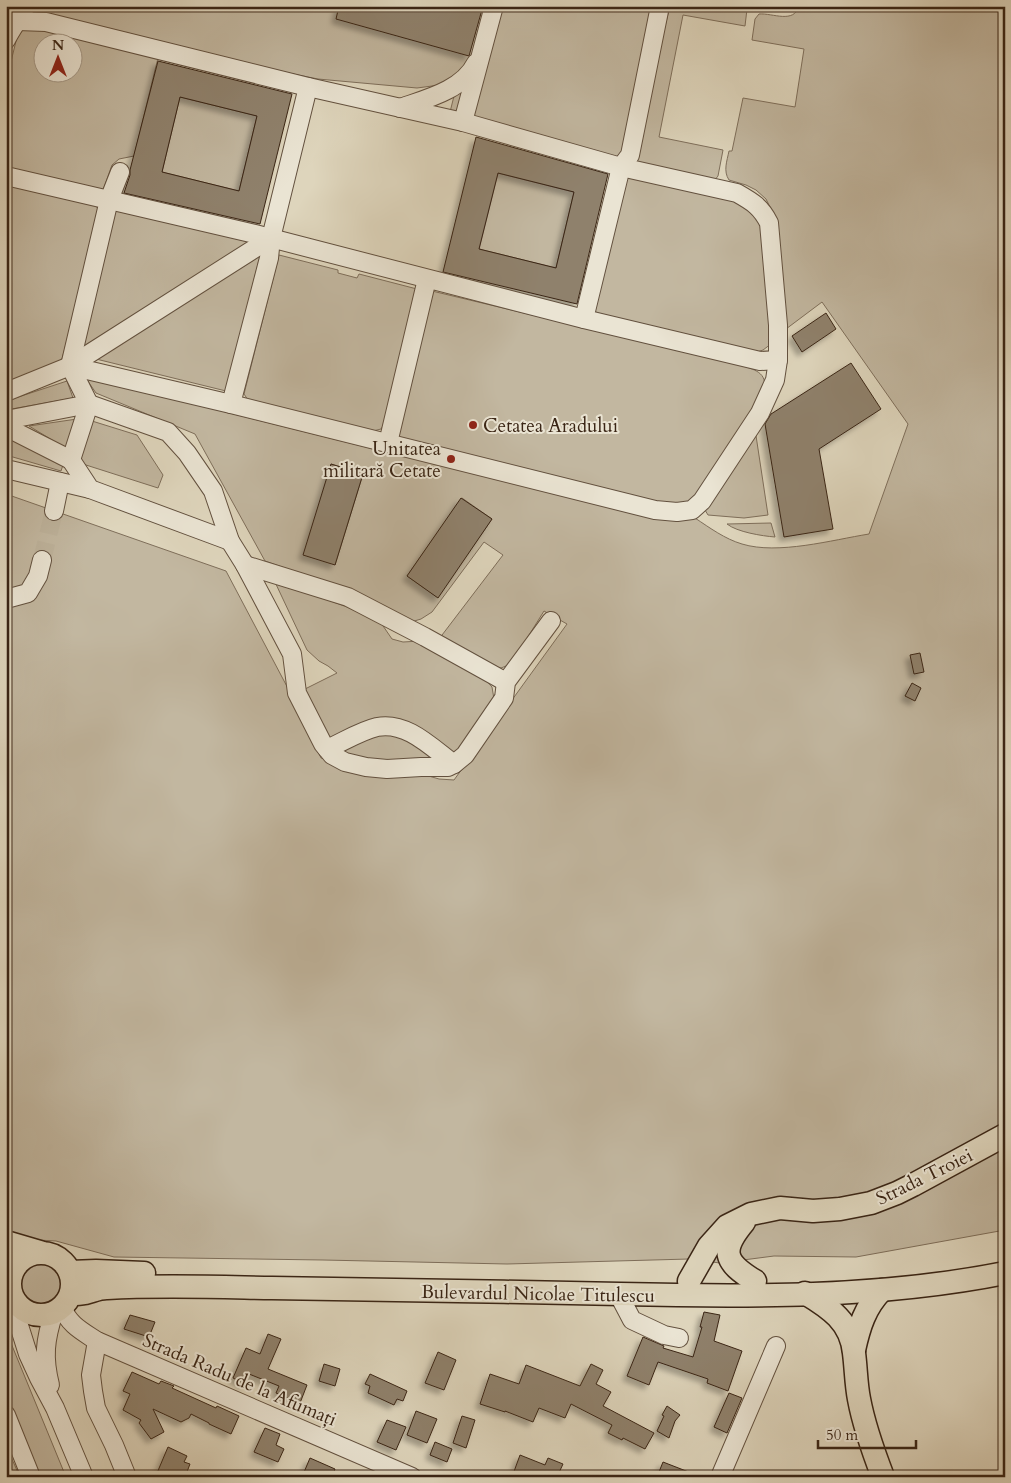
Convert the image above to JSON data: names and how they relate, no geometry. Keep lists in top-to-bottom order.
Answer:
{
  "streets": {
    "main road": ["Strada Troiei", "Bulevardul Nicolae Titulescu"],
    "street": ["Strada Radu de la Afumați"]
  },
  "crossings": [
    ["Strada Troiei", "Bulevardul Nicolae Titulescu"],
    ["Bulevardul Nicolae Titulescu", "Strada Radu de la Afumați"]
  ],
  "places": ["Cetatea Aradului", "Unitatea militară Cetate"],
  "scale_bar": "50 m",
  "north": "top"
}
